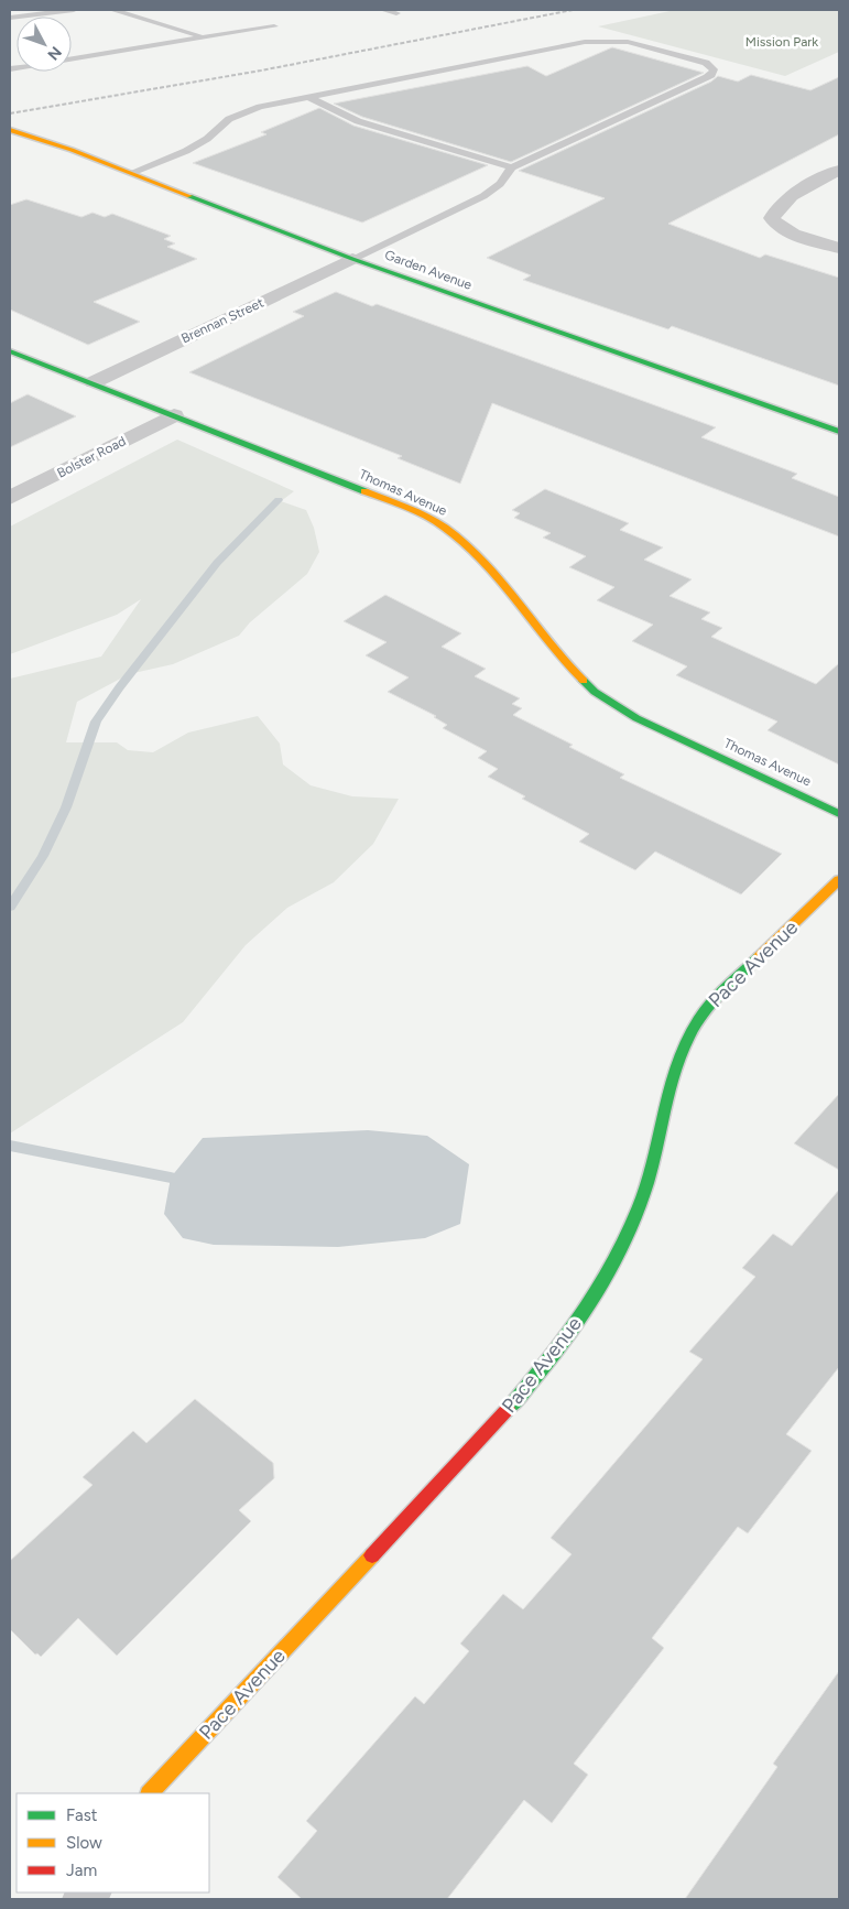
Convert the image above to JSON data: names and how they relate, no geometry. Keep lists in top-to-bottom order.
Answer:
{
  "streets": {
    "street": [
      "Garden Avenue",
      "Brennan Street",
      "Bolster Road",
      "Thomas Avenue",
      "Pace Avenue"
    ]
  },
  "crossings": [
    ["Garden Avenue", "Brennan Street"],
    ["Brennan Street", "Thomas Avenue"],
    ["Bolster Road", "Thomas Avenue"]
  ],
  "parks": ["Mission Park"],
  "legend": ["Fast", "Slow", "Jam"],
  "north": "bottom right"
}
